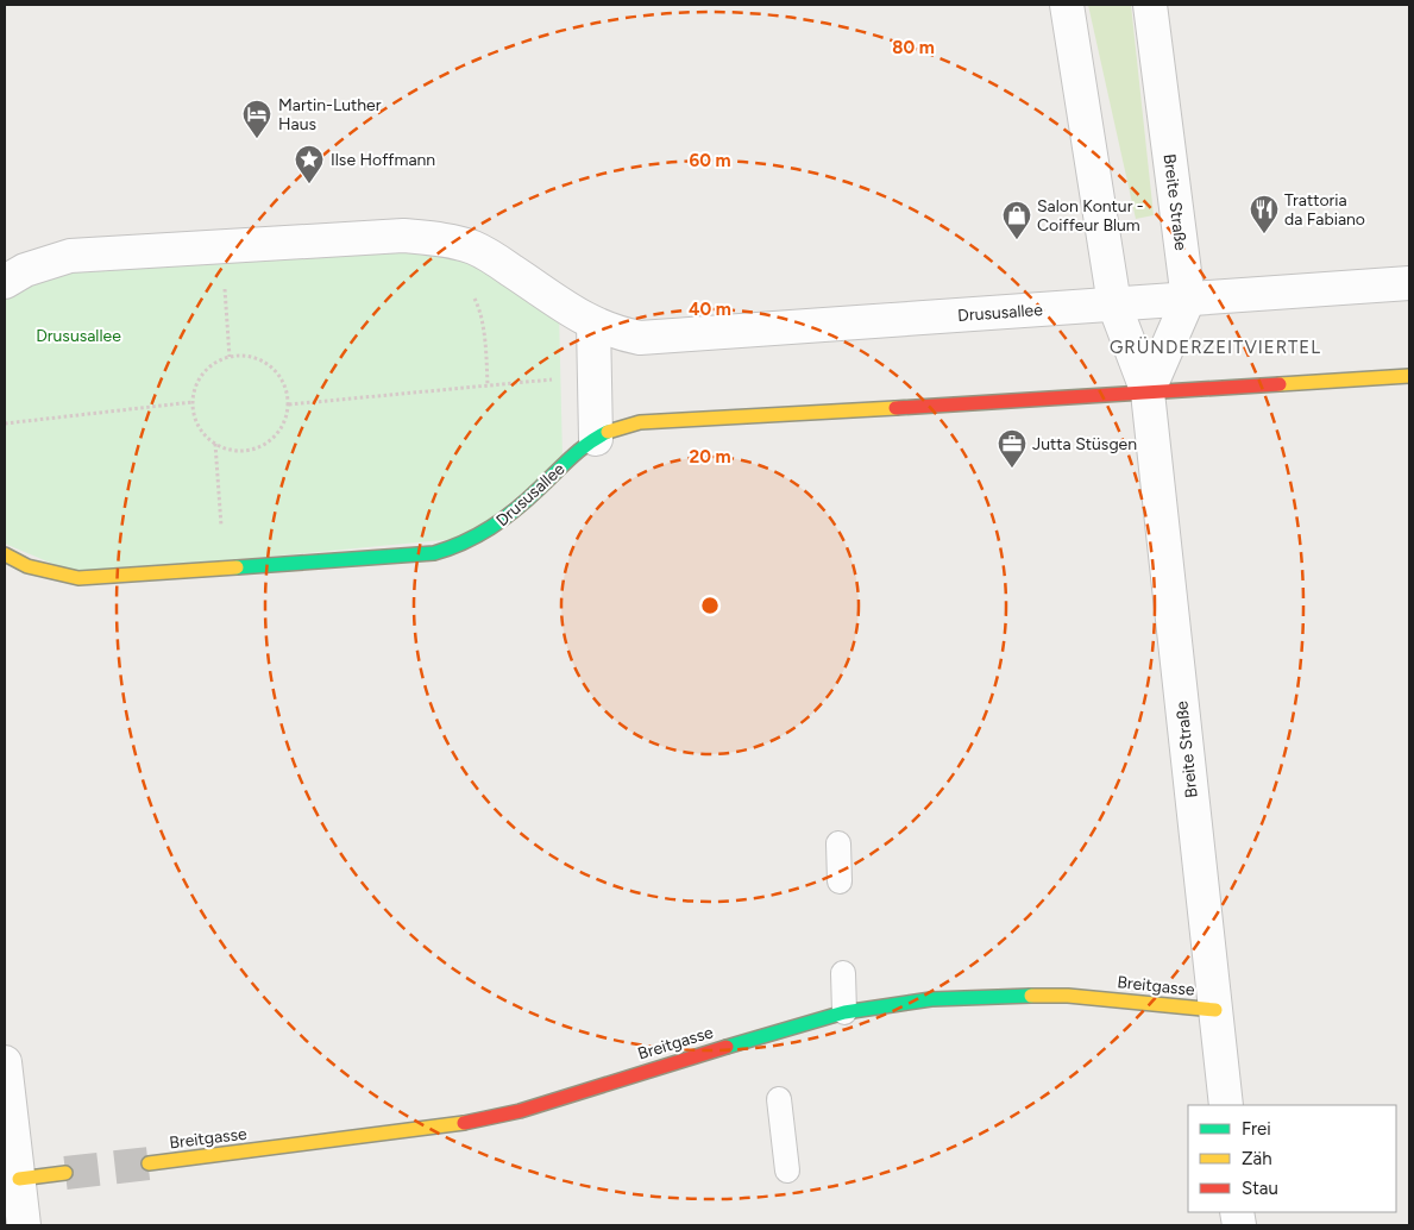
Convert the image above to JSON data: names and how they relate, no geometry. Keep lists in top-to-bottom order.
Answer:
{
  "streets": {
    "street": ["Breite Straße", "Drususallee", "Breitgasse"]
  },
  "crossings": [
    ["Breite Straße", "Drususallee"],
    ["Breite Straße", "Breitgasse"]
  ],
  "districts": ["GRÜNDERZEITVIERTEL"],
  "parks": ["Drususallee"],
  "places": {
    "hotel": ["Martin-Luther Haus"],
    "place": ["Ilse Hoffmann"],
    "restaurant": ["Trattoria da Fabiano"],
    "shop": ["Salon Kontur - Coiffeur Blum"],
    "office": ["Jutta Stüsgen"]
  },
  "legend": ["Frei", "Zäh", "Stau"],
  "rings": [
    "80 m",
    "60 m",
    "40 m",
    "20 m"
  ]
}
